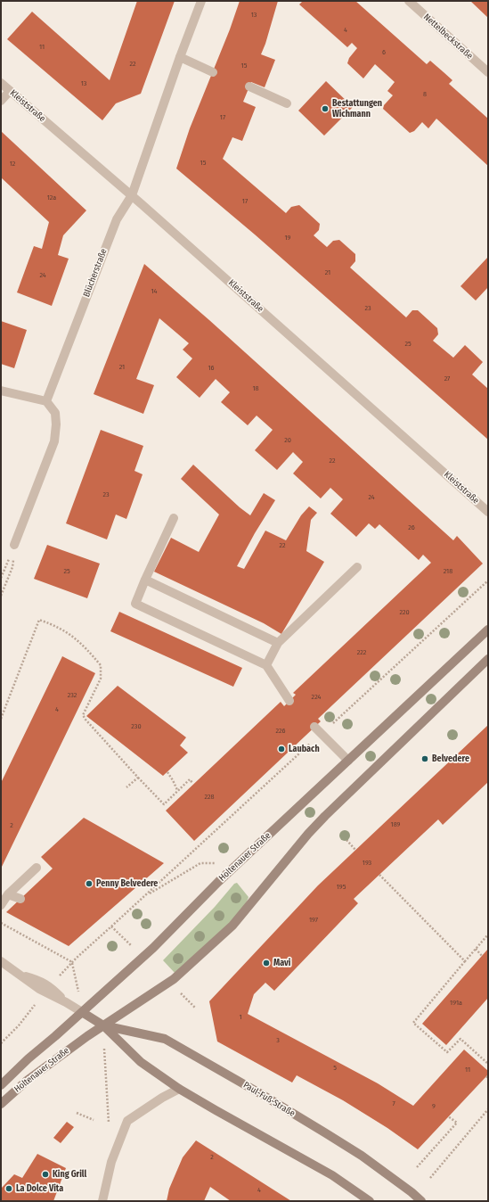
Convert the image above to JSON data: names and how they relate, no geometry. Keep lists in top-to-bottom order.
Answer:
{
  "streets": {
    "main road": ["Holtenauer Straße", "Paul-Fuß-Straße"],
    "street": ["Nettelbeckstraße", "Kleiststraße", "Blücherstraße"]
  },
  "crossings": [
    ["Kleiststraße", "Blücherstraße"],
    ["Holtenauer Straße", "Paul-Fuß-Straße"]
  ],
  "places": [
    "Bestattungen Wichmann",
    "Laubach",
    "Belvedere",
    "Penny Belvedere",
    "Mavi",
    "King Grill",
    "La Dolce Vita"
  ],
  "house_numbers": [
    "13",
    "4",
    "11",
    "6",
    "22",
    "15",
    "13",
    "8",
    "17",
    "15",
    "12",
    "12a",
    "17",
    "19",
    "21",
    "24",
    "14",
    "23",
    "25",
    "21",
    "16",
    "27",
    "18",
    "20",
    "22",
    "23",
    "24",
    "26",
    "22",
    "25",
    "218",
    "220",
    "222",
    "232",
    "224",
    "4",
    "230",
    "226",
    "228",
    "189",
    "2",
    "193",
    "195",
    "197",
    "191a",
    "1",
    "3",
    "5",
    "11",
    "7",
    "9",
    "2",
    "4"
  ]
}
